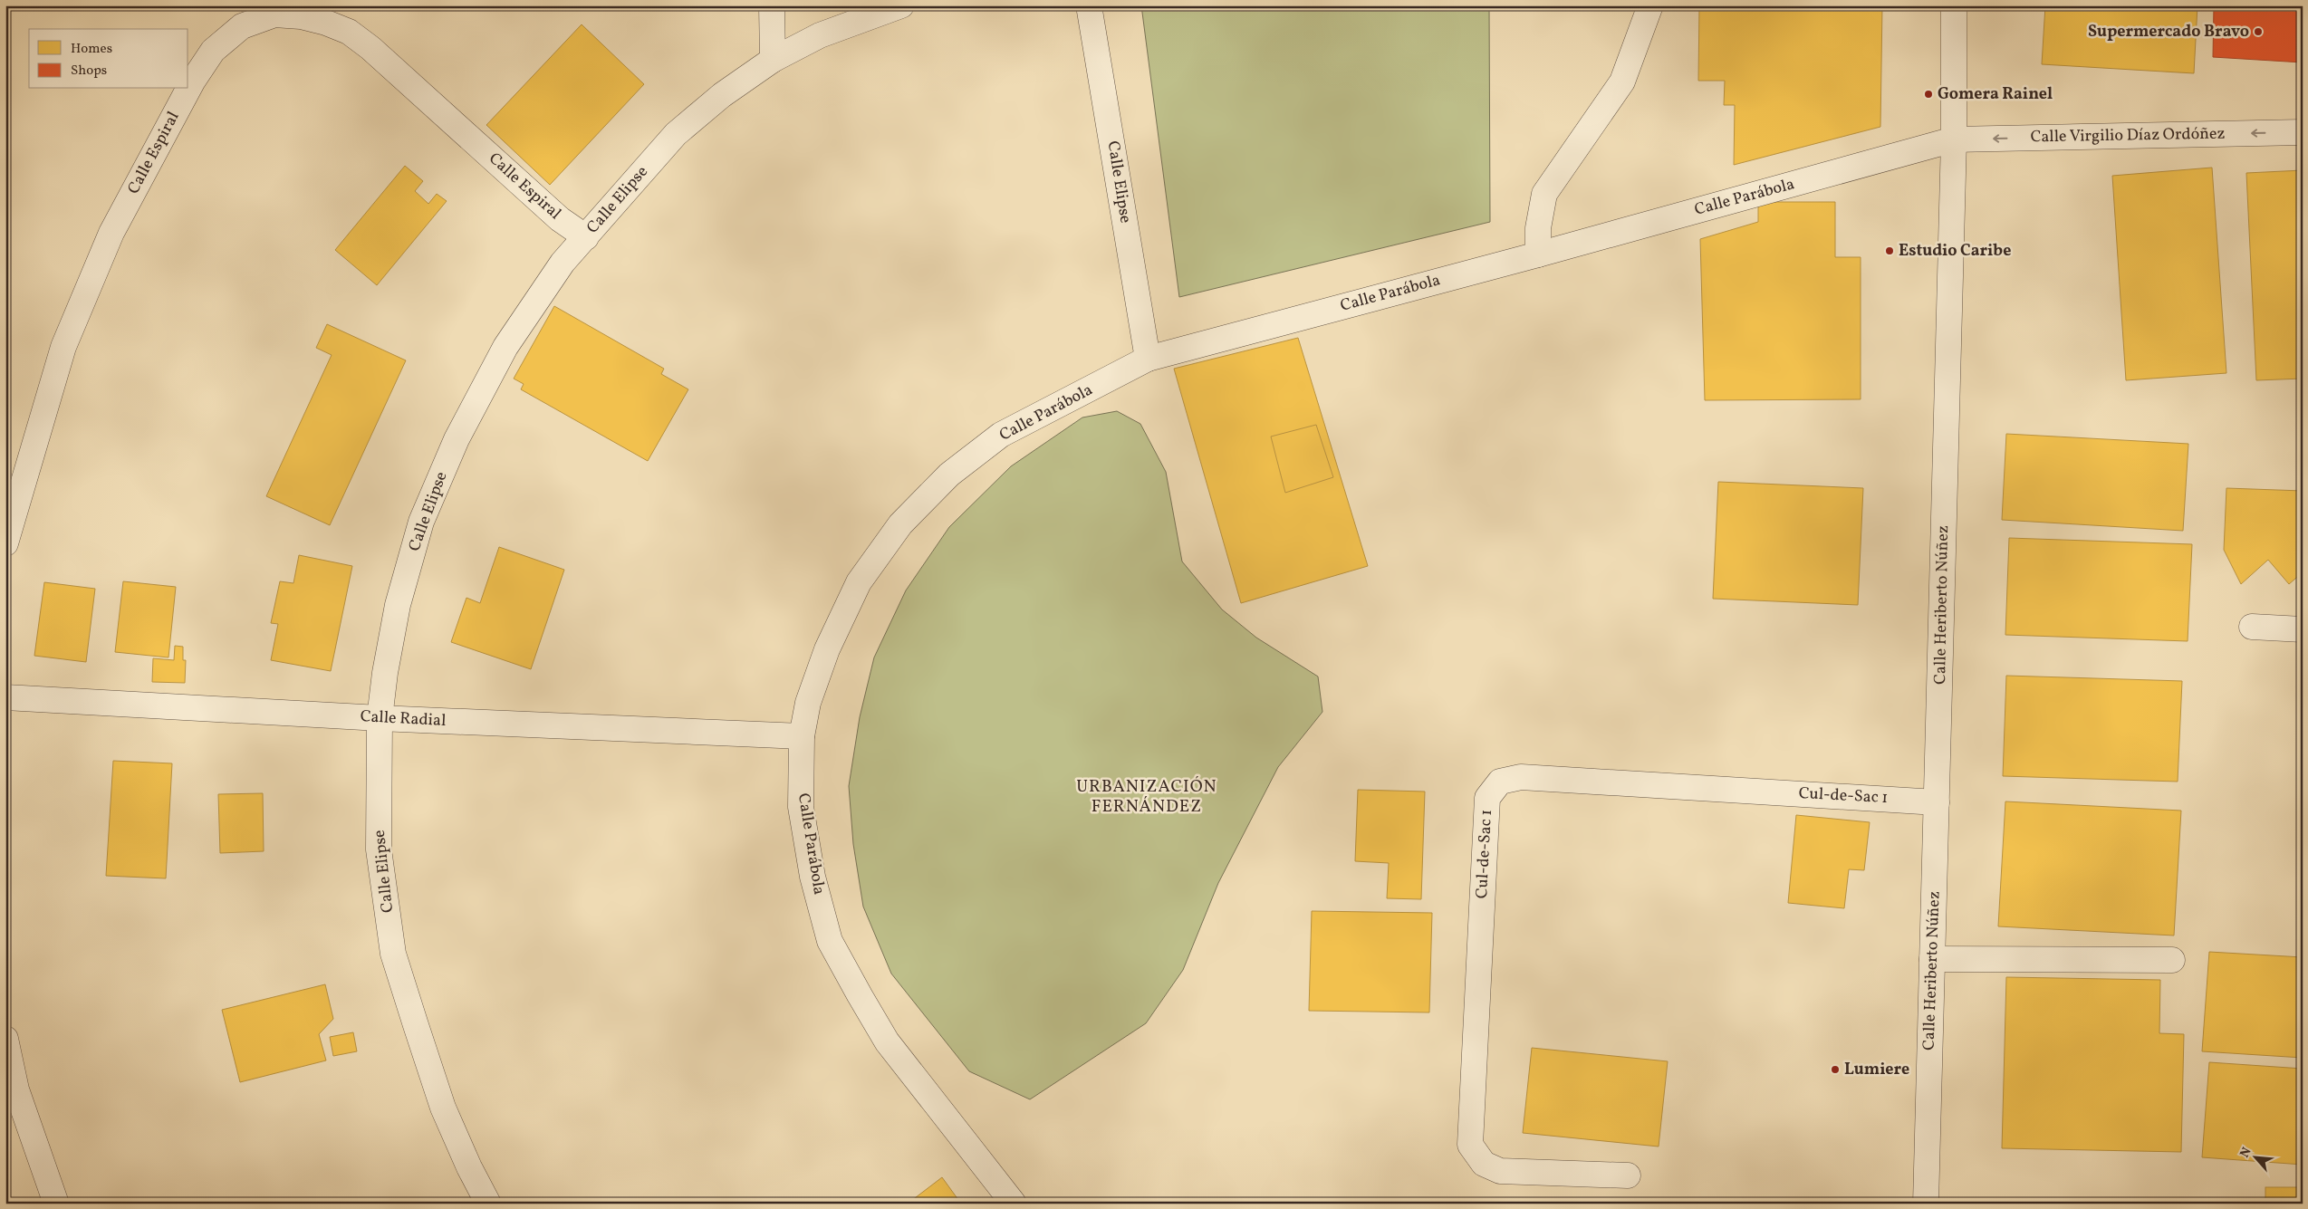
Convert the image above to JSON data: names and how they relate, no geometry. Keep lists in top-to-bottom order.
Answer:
{
  "streets": {
    "street": [
      "Calle Virgilio Díaz Ordóñez",
      "Calle Espiral",
      "Calle Elipse",
      "Calle Parábola",
      "Calle Heriberto Núñez",
      "Calle Radial",
      "Cul-de-Sac 1"
    ]
  },
  "crossings": [
    ["Calle Virgilio Díaz Ordóñez", "Calle Parábola"],
    ["Calle Virgilio Díaz Ordóñez", "Calle Heriberto Núñez"],
    ["Calle Espiral", "Calle Elipse"],
    ["Calle Elipse", "Calle Parábola"],
    ["Calle Elipse", "Calle Radial"],
    ["Calle Parábola", "Calle Heriberto Núñez"],
    ["Calle Parábola", "Calle Radial"],
    ["Calle Heriberto Núñez", "Cul-de-Sac 1"]
  ],
  "one_way": ["Calle Virgilio Díaz Ordóñez"],
  "districts": ["URBANIZACIÓN FERNÁNDEZ"],
  "places": [
    "Supermercado Bravo",
    "Gomera Rainel",
    "Estudio Caribe",
    "Lumiere"
  ],
  "legend": ["Homes", "Shops"],
  "north": "top left"
}
